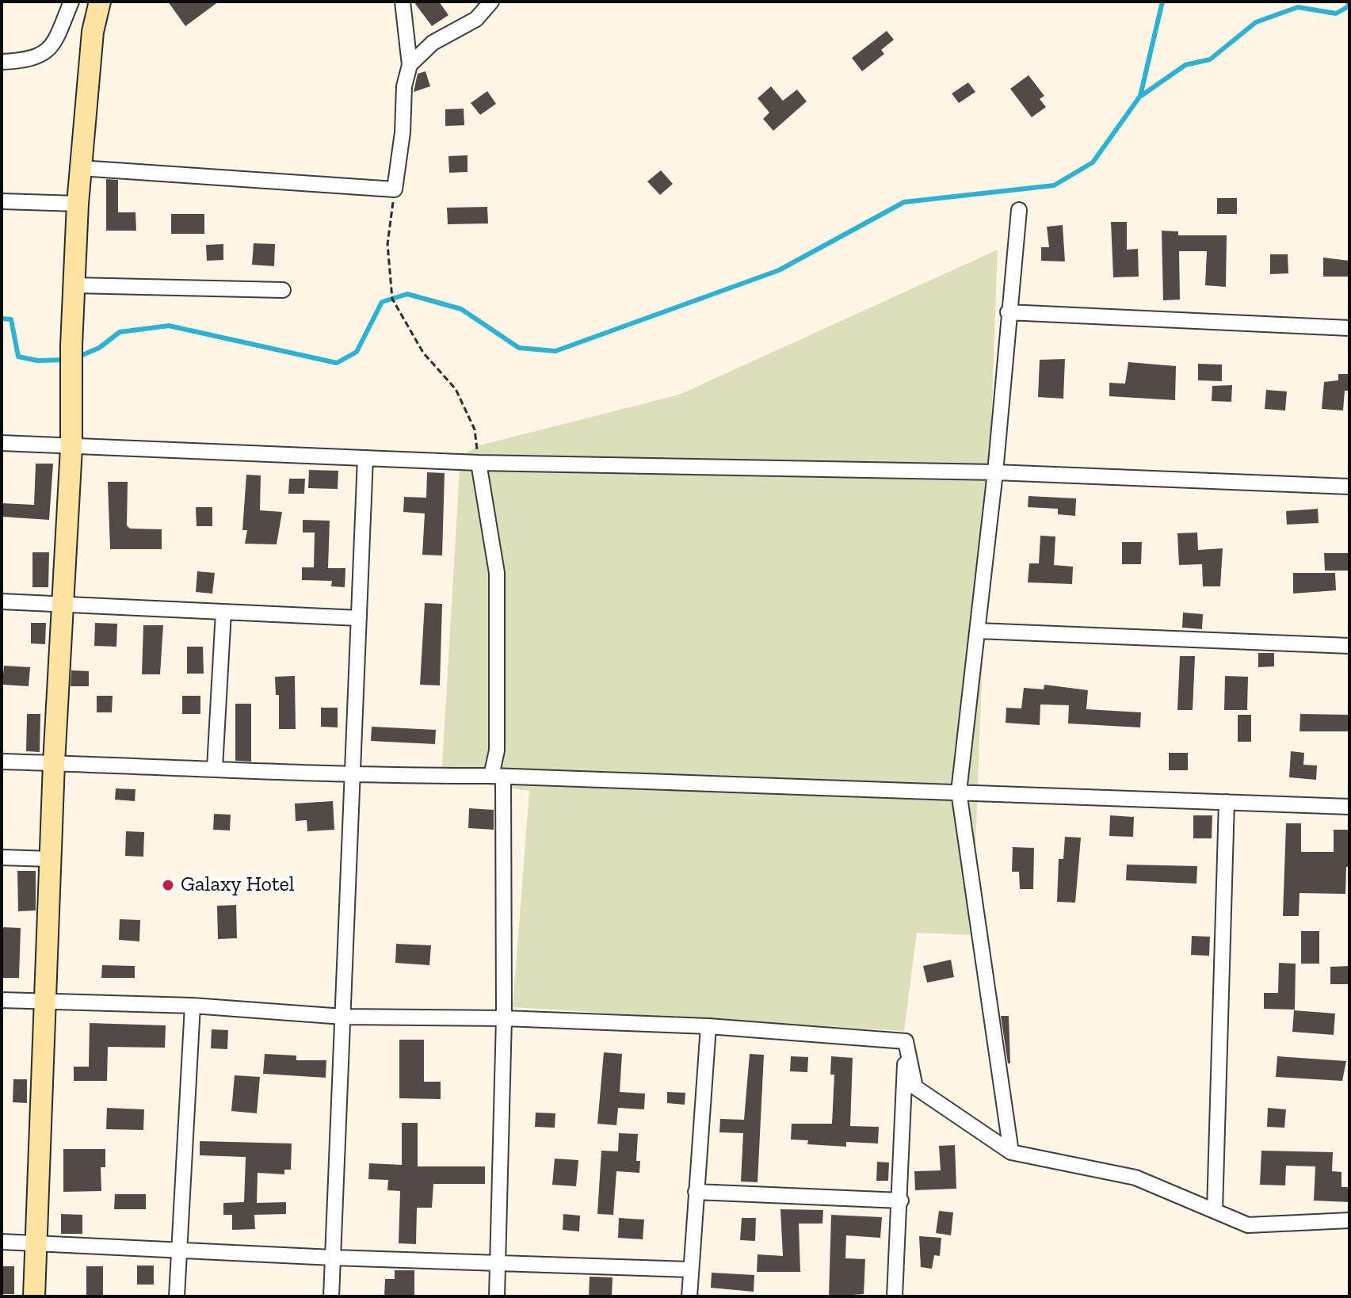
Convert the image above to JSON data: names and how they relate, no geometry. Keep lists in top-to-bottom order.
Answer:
{
  "places": ["Galaxy Hotel"]
}
